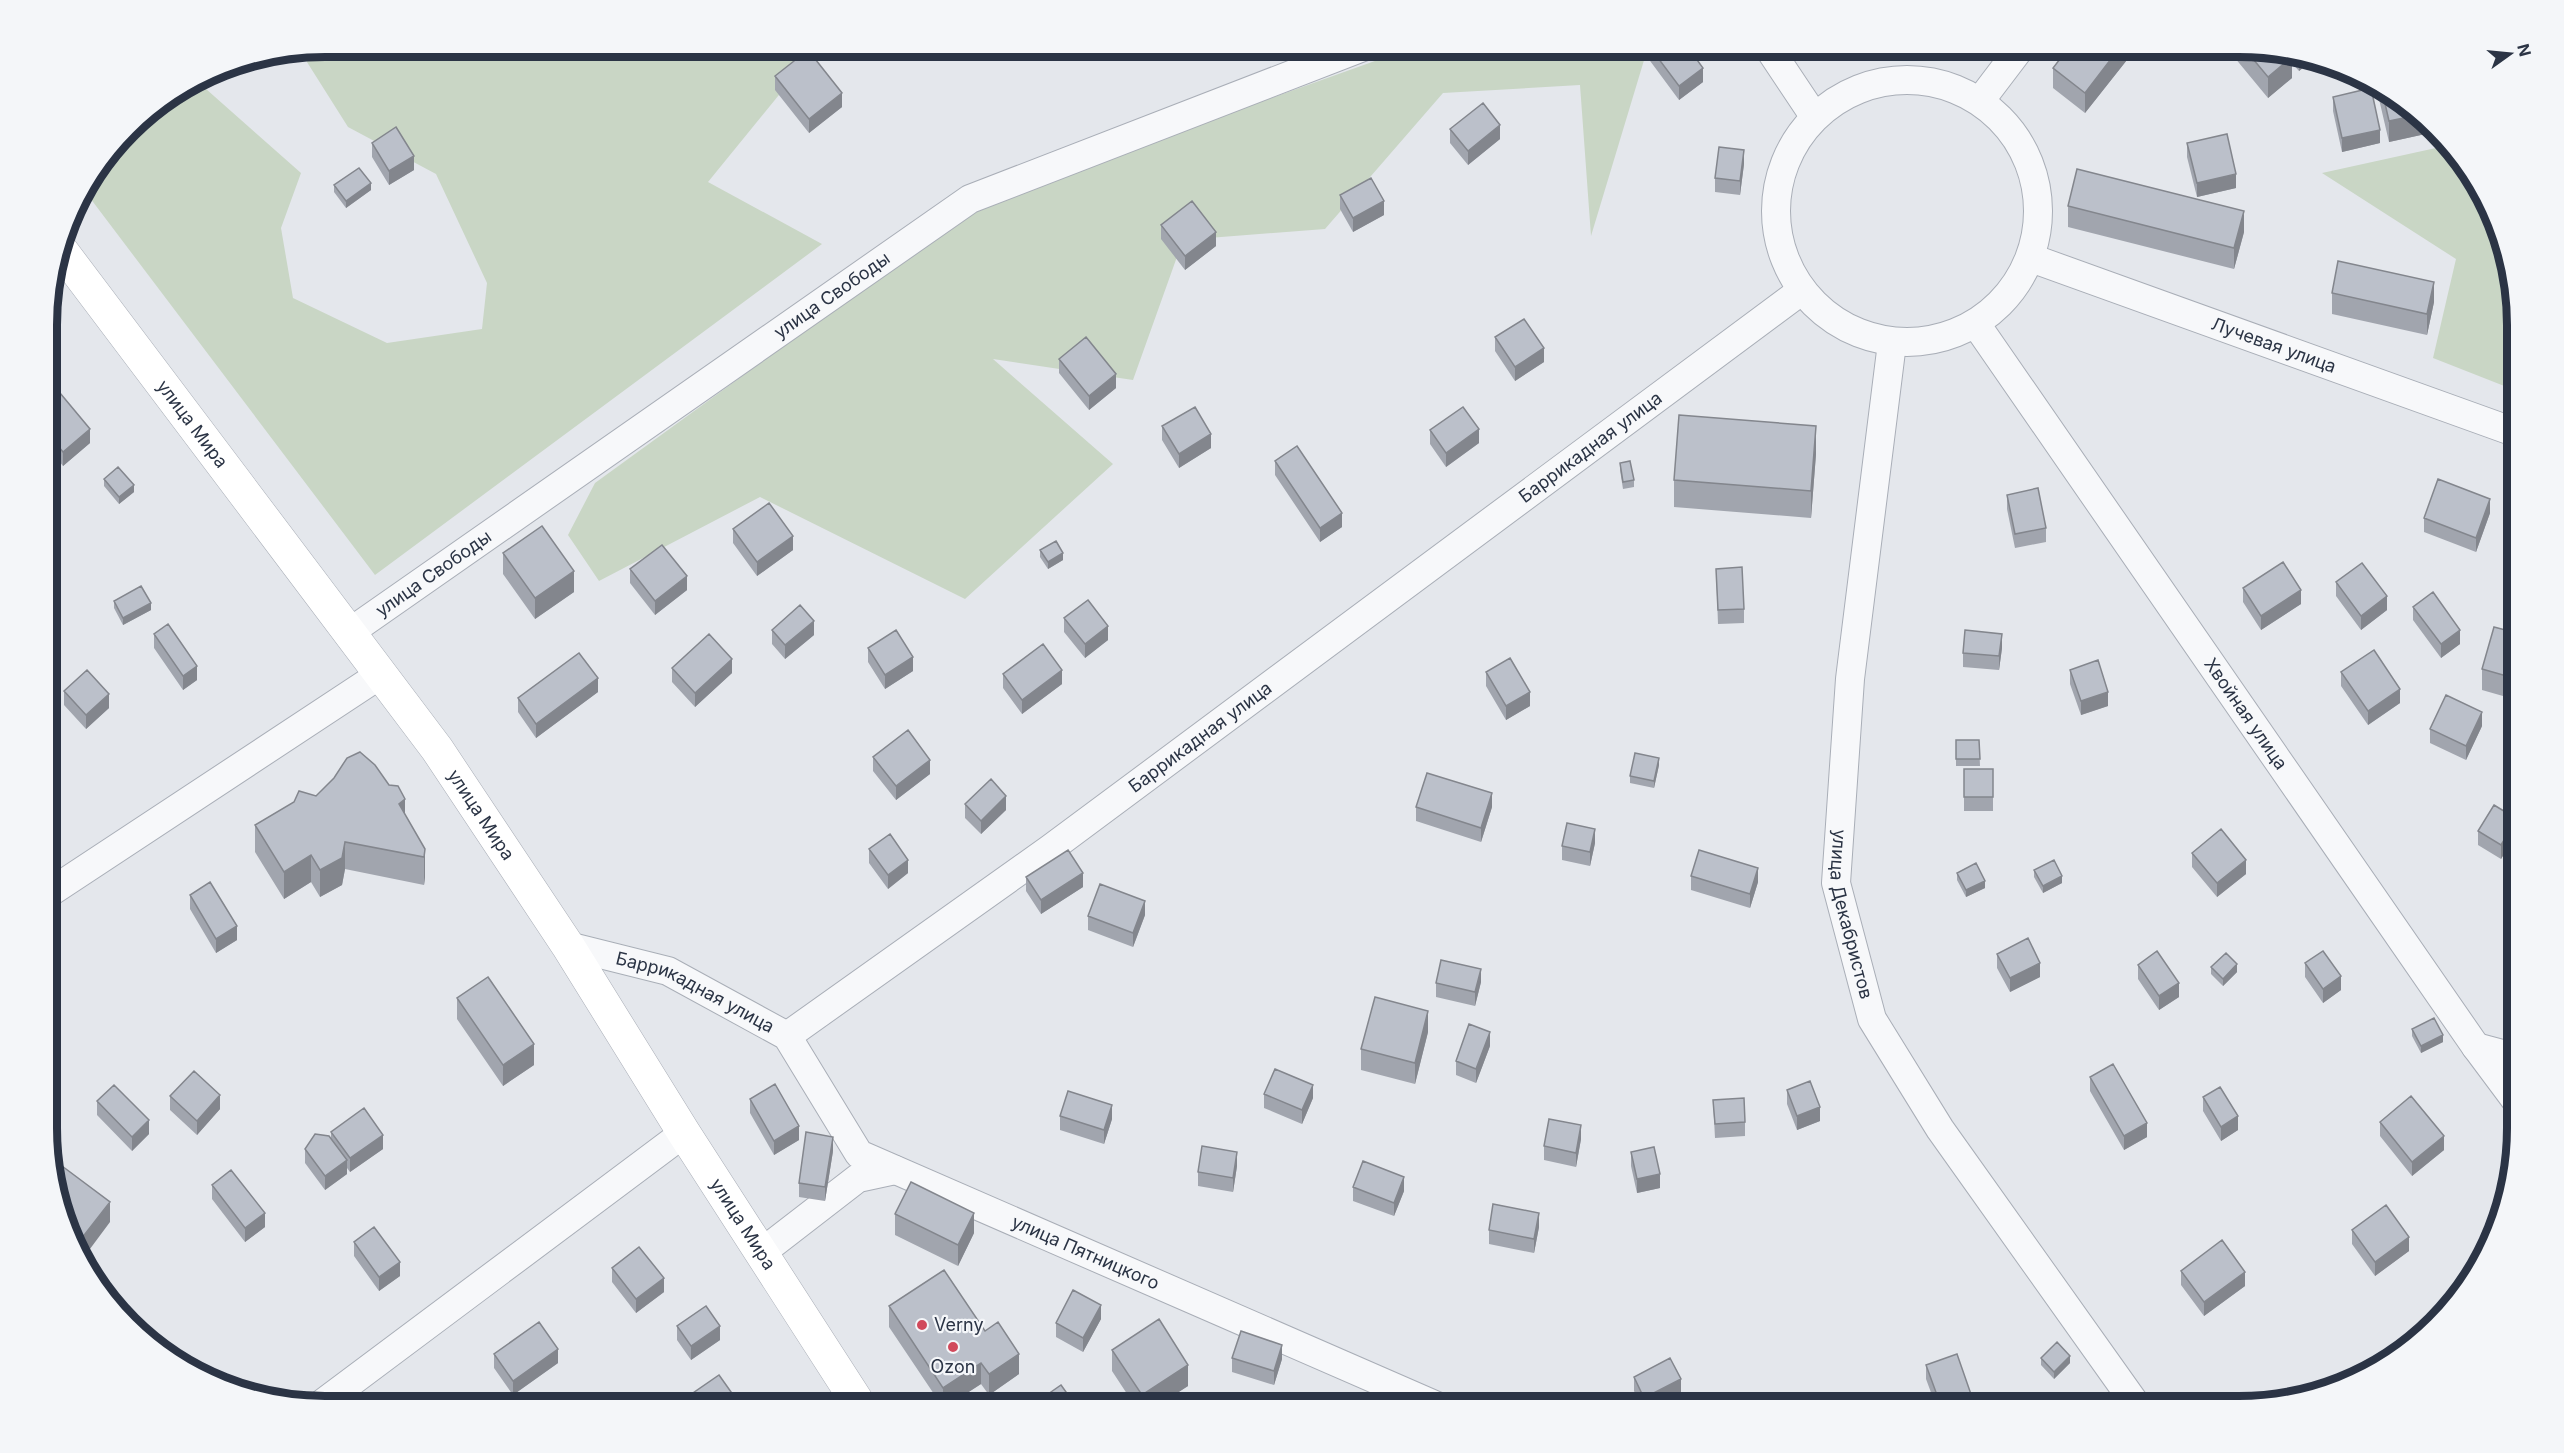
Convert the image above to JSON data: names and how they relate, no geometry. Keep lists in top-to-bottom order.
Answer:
{
  "streets": {
    "street": [
      "улица Свободы",
      "Лучевая улица",
      "улица Мира",
      "Баррикадная улица",
      "Хвойная улица",
      "улица Декабристов",
      "улица Пятницкого"
    ]
  },
  "crossings": [
    ["улица Свободы", "улица Мира"],
    ["улица Мира", "Баррикадная улица"],
    ["Баррикадная улица", "улица Пятницкого"]
  ],
  "places": ["Verny", "Ozon"],
  "north": "right"
}
